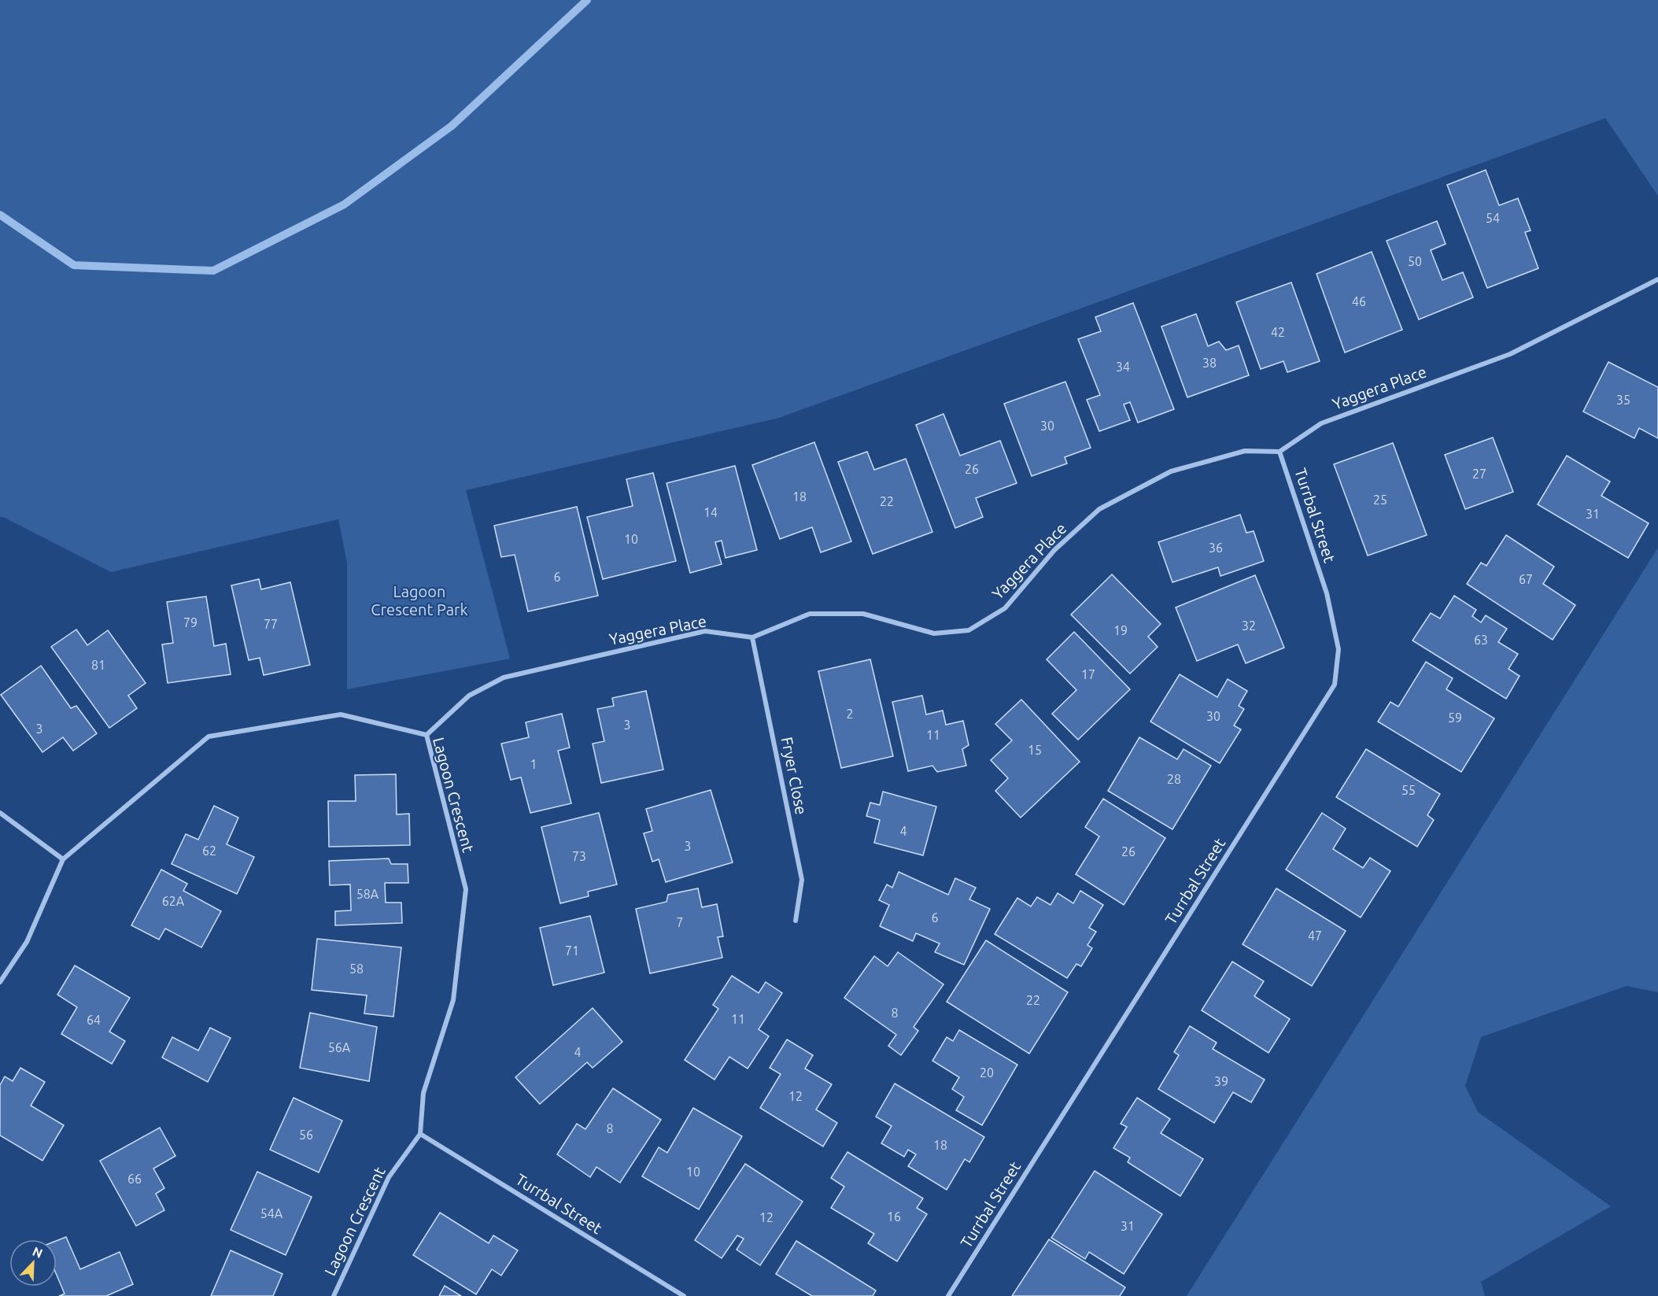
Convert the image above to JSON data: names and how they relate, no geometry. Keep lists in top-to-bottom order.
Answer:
{
  "streets": {
    "street": [
      "Yaggera Place",
      "Turrbal Street",
      "Fryer Close",
      "Lagoon Crescent"
    ]
  },
  "crossings": [
    ["Yaggera Place", "Turrbal Street"],
    ["Yaggera Place", "Fryer Close"],
    ["Yaggera Place", "Lagoon Crescent"],
    ["Turrbal Street", "Lagoon Crescent"]
  ],
  "parks": ["Lagoon Crescent Park"],
  "house_numbers": [
    "54",
    "50",
    "46",
    "42",
    "38",
    "34",
    "35",
    "30",
    "26",
    "27",
    "18",
    "25",
    "22",
    "14",
    "31",
    "10",
    "36",
    "6",
    "67",
    "79",
    "77",
    "32",
    "19",
    "63",
    "81",
    "17",
    "2",
    "30",
    "59",
    "3",
    "3",
    "11",
    "15",
    "1",
    "28",
    "55",
    "4",
    "3",
    "62",
    "26",
    "73",
    "58A",
    "62A",
    "6",
    "7",
    "47",
    "71",
    "58",
    "22",
    "8",
    "11",
    "64",
    "56A",
    "4",
    "20",
    "39",
    "12",
    "8",
    "56",
    "18",
    "10",
    "66",
    "54A",
    "16",
    "12",
    "31"
  ],
  "north": "top right"
}
